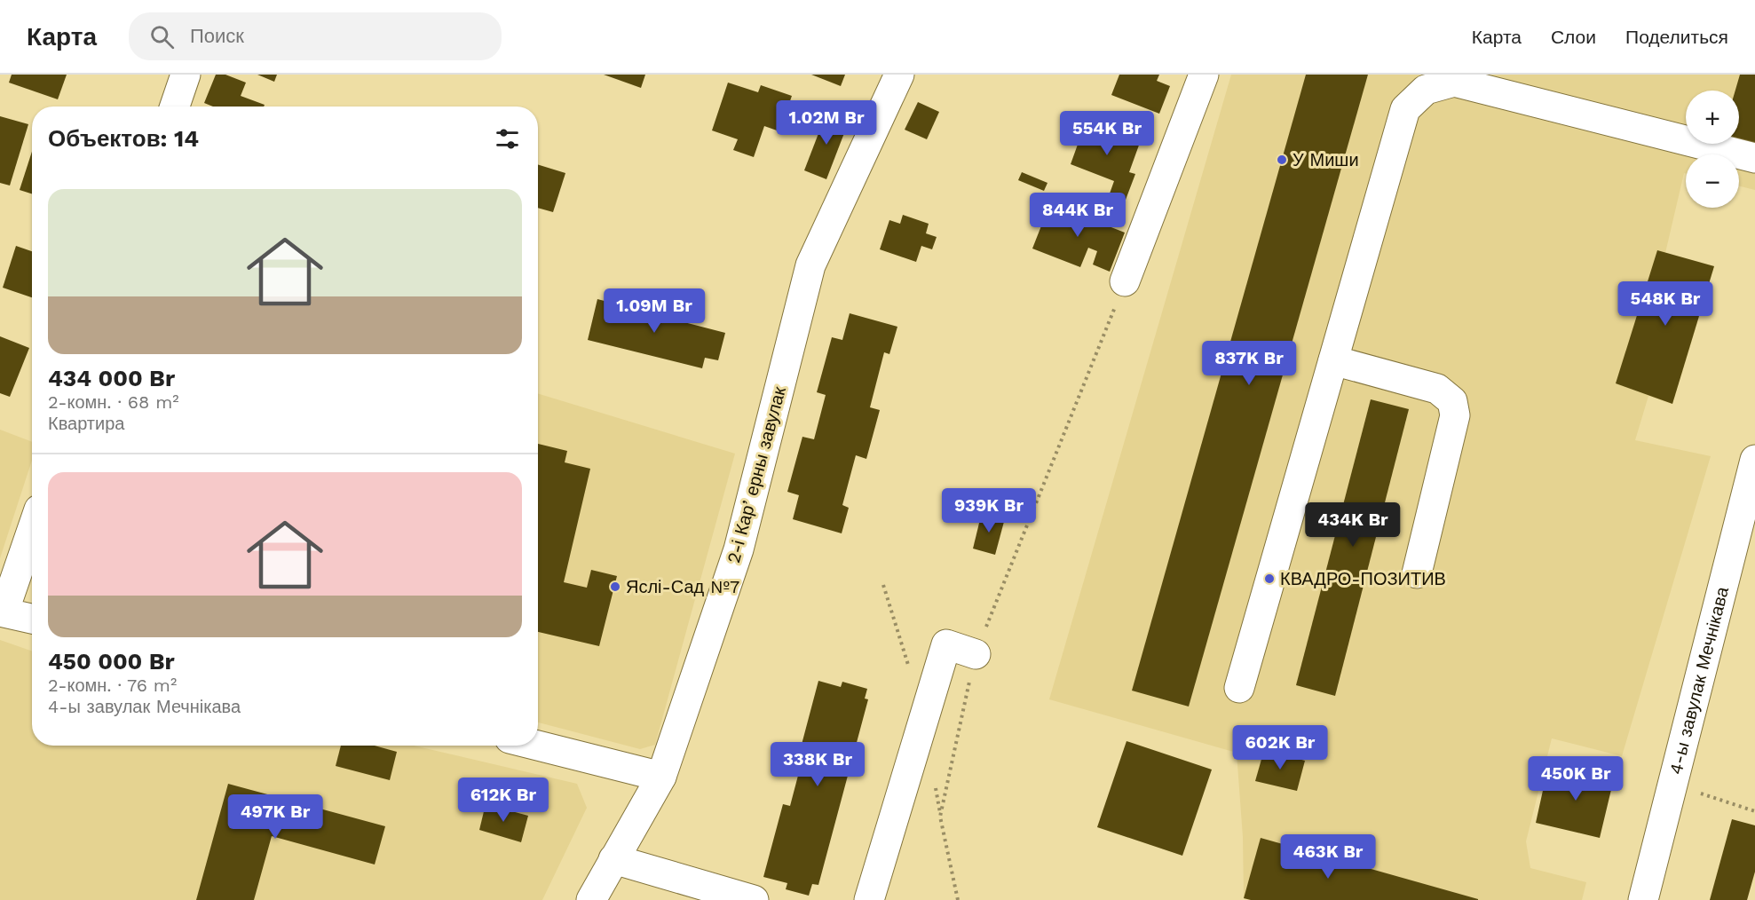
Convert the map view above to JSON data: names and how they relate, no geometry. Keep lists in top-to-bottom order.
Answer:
{
  "streets": {
    "street": ["2-і Карʼерны завулак", "4-ы завулак Мечнікава"]
  },
  "places": ["У Миши", "КВАДРО-ПОЗИТИВ", "Яслі-Сад №7"],
  "page": {
    "header": "Карта",
    "search": "Поиск",
    "nav": ["Карта", "Слои", "Поделиться"],
    "map_buttons": ["+", "−"],
    "price": [
      "1.02M Br",
      "554K Br",
      "844K Br",
      "548K Br",
      "1.09M Br",
      "837K Br",
      "939K Br",
      "434K Br",
      "602K Br",
      "338K Br",
      "450K Br",
      "612K Br",
      "497K Br",
      "463K Br"
    ],
    "heading": "Объектов: 14",
    "list": [
      {
        "name": "434 000 Br",
        "note": "2-комн. · 68 m² · Квартира"
      },
      {
        "name": "450 000 Br",
        "note": "2-комн. · 76 m² · 4-ы завулак Мечнікава"
      }
    ]
  }
}
